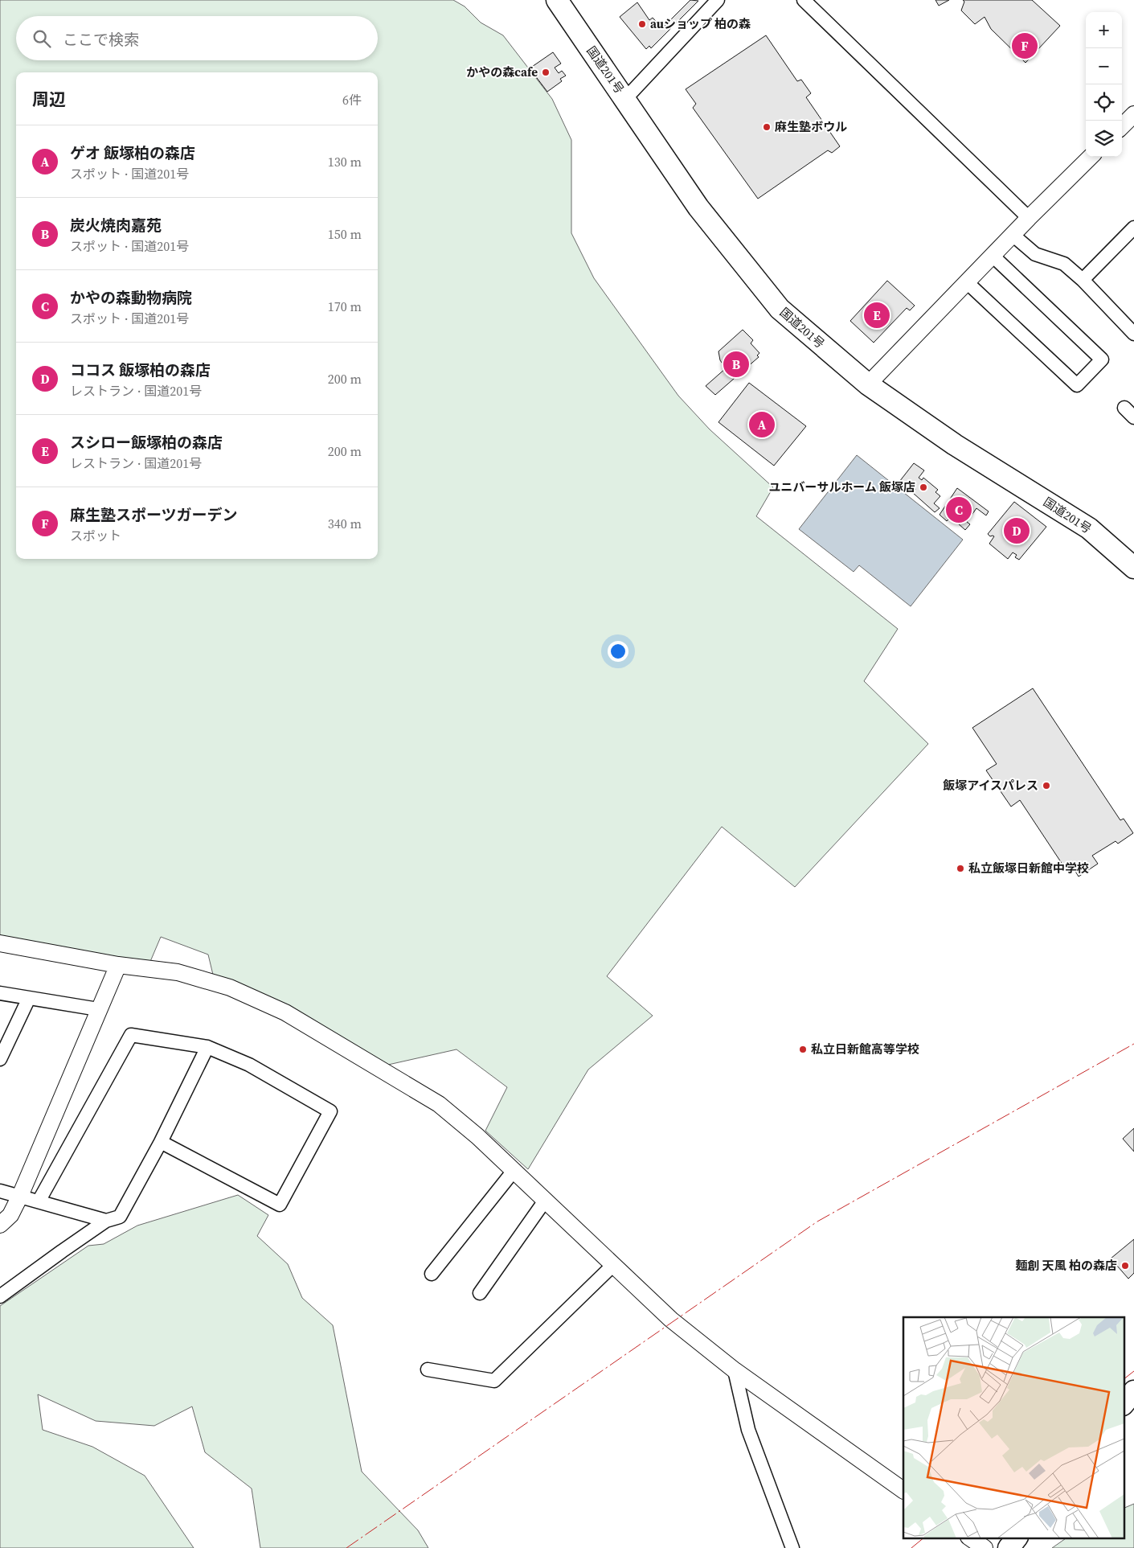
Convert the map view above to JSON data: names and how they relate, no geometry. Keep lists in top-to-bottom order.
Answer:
{
  "streets": {
    "highway": ["国道201号"]
  },
  "places": [
    "auショップ 柏の森",
    "かやの森cafe",
    "麻生塾ボウル",
    "ユニバーサルホーム 飯塚店",
    "飯塚アイスパレス",
    "私立飯塚日新館中学校",
    "私立日新館高等学校",
    "麺創 天風 柏の森店"
  ],
  "page": {
    "map_buttons": ["+", "−"],
    "search": "ここで検索",
    "pins": [
      "F",
      "E",
      "B",
      "A",
      "C",
      "D"
    ],
    "heading": ["周辺", "6件"],
    "list": [
      {
        "mark": "A",
        "name": "ゲオ 飯塚柏の森店",
        "note": "スポット · 国道201号",
        "value": "130 m"
      },
      {
        "mark": "B",
        "name": "炭火焼肉嘉苑",
        "note": "スポット · 国道201号",
        "value": "150 m"
      },
      {
        "mark": "C",
        "name": "かやの森動物病院",
        "note": "スポット · 国道201号",
        "value": "170 m"
      },
      {
        "mark": "D",
        "name": "ココス 飯塚柏の森店",
        "note": "レストラン · 国道201号",
        "value": "200 m"
      },
      {
        "mark": "E",
        "name": "スシロー飯塚柏の森店",
        "note": "レストラン · 国道201号",
        "value": "200 m"
      },
      {
        "mark": "F",
        "name": "麻生塾スポーツガーデン",
        "note": "スポット",
        "value": "340 m"
      }
    ]
  }
}
